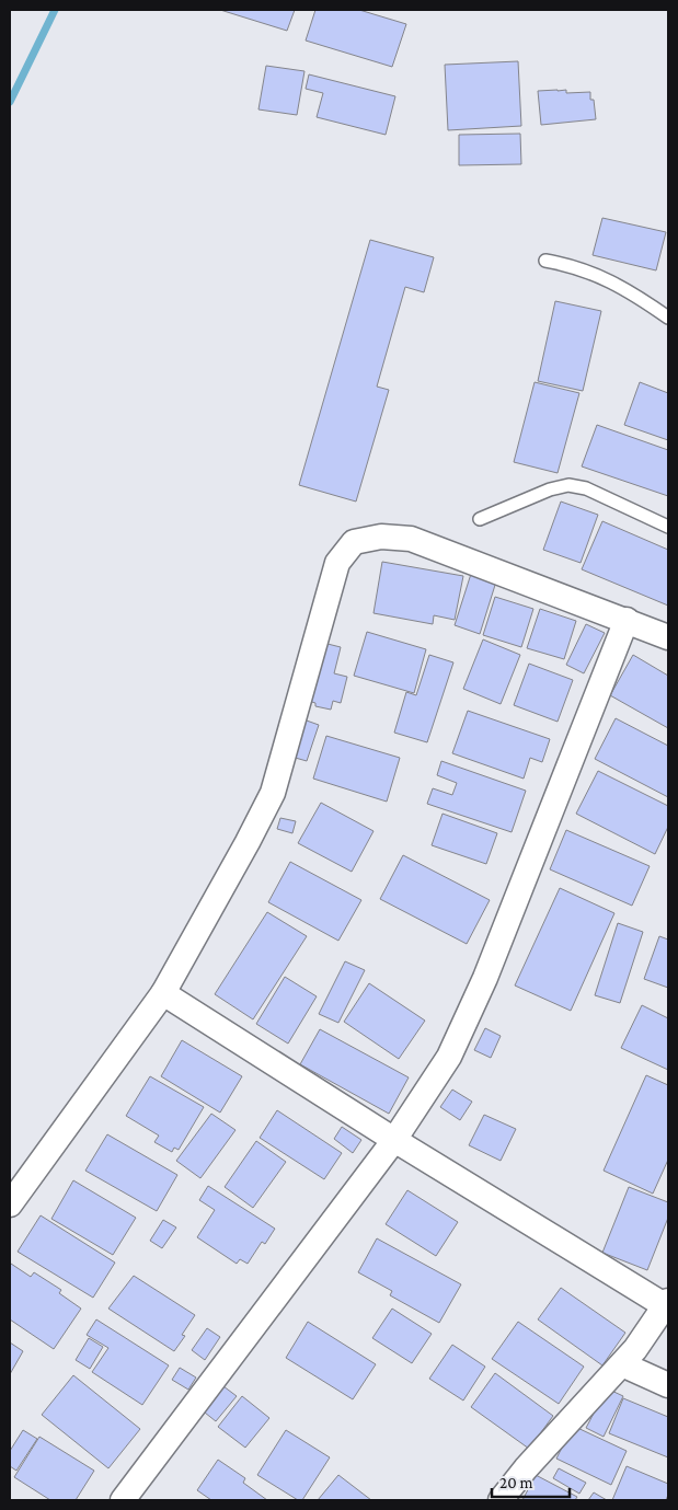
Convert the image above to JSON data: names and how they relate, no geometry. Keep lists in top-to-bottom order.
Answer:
{
  "scale_bar": "20 m"
}
